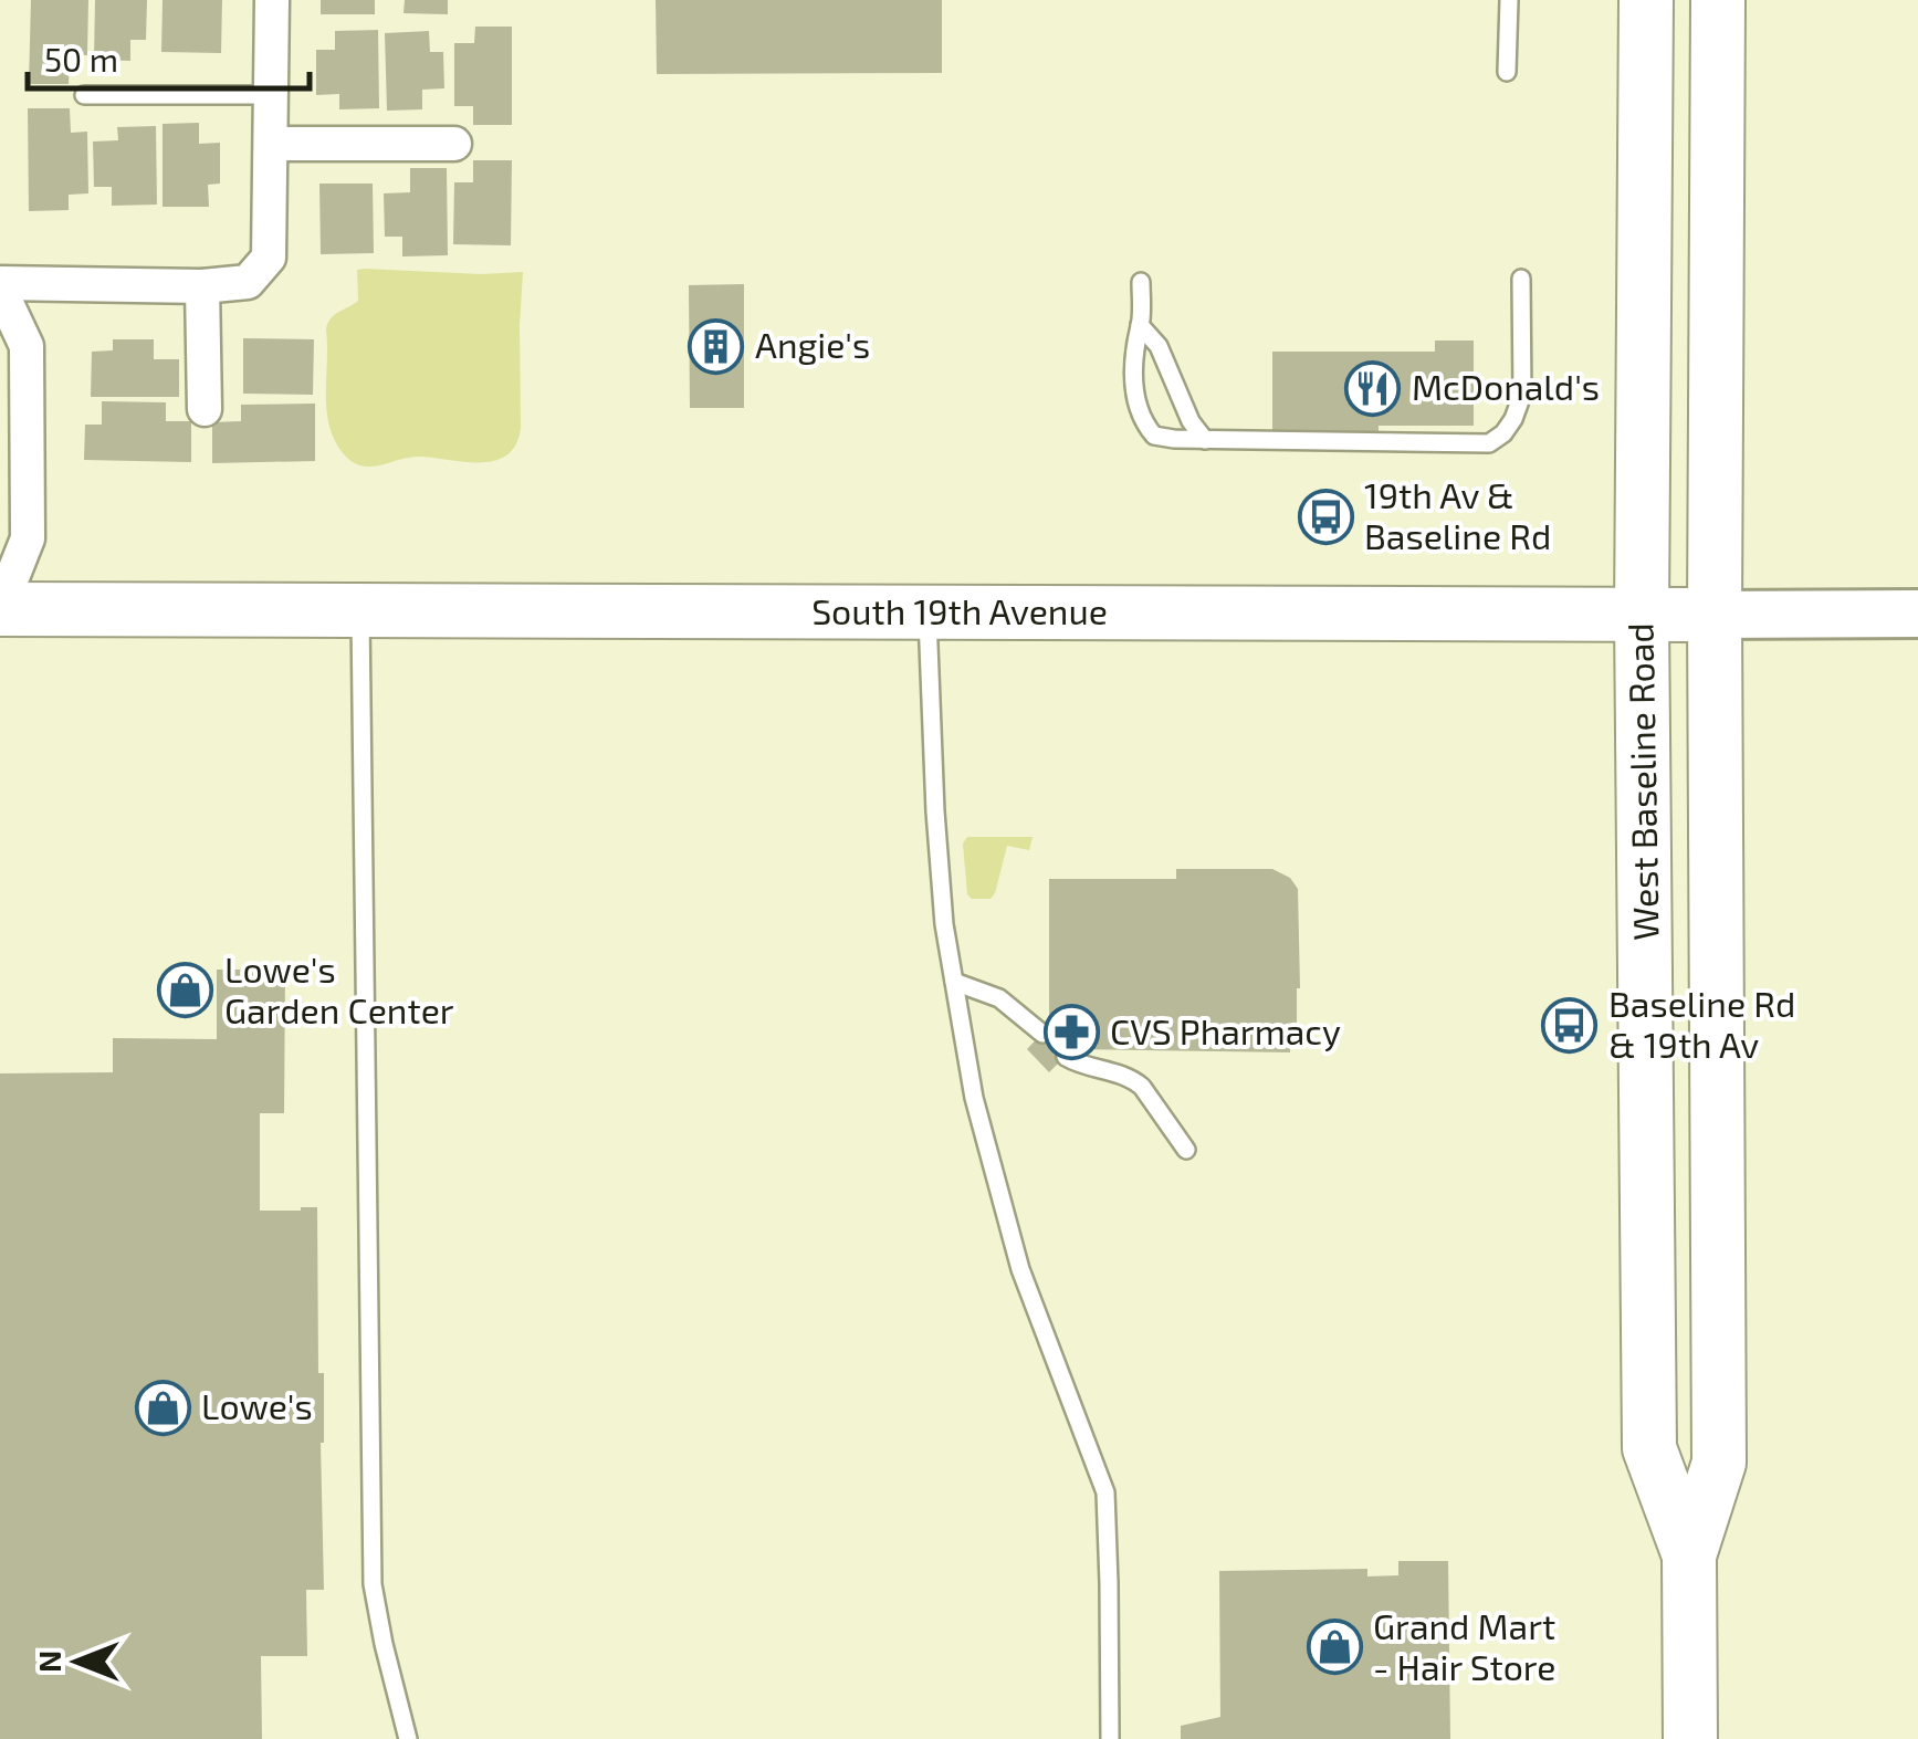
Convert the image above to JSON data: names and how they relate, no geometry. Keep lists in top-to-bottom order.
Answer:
{
  "streets": {
    "main road": ["South 19th Avenue", "West Baseline Road"]
  },
  "crossings": [
    ["South 19th Avenue", "West Baseline Road"]
  ],
  "places": {
    "building": ["Angie's"],
    "restaurant": ["McDonald's"],
    "bus stop": ["19th Av & Baseline Rd", "Baseline Rd & 19th Av"],
    "shop": ["Lowe's Garden Center", "Lowe's", "Grand Mart - Hair Store"],
    "pharmacy": ["CVS Pharmacy"]
  },
  "scale_bar": "50 m",
  "north": "left"
}
